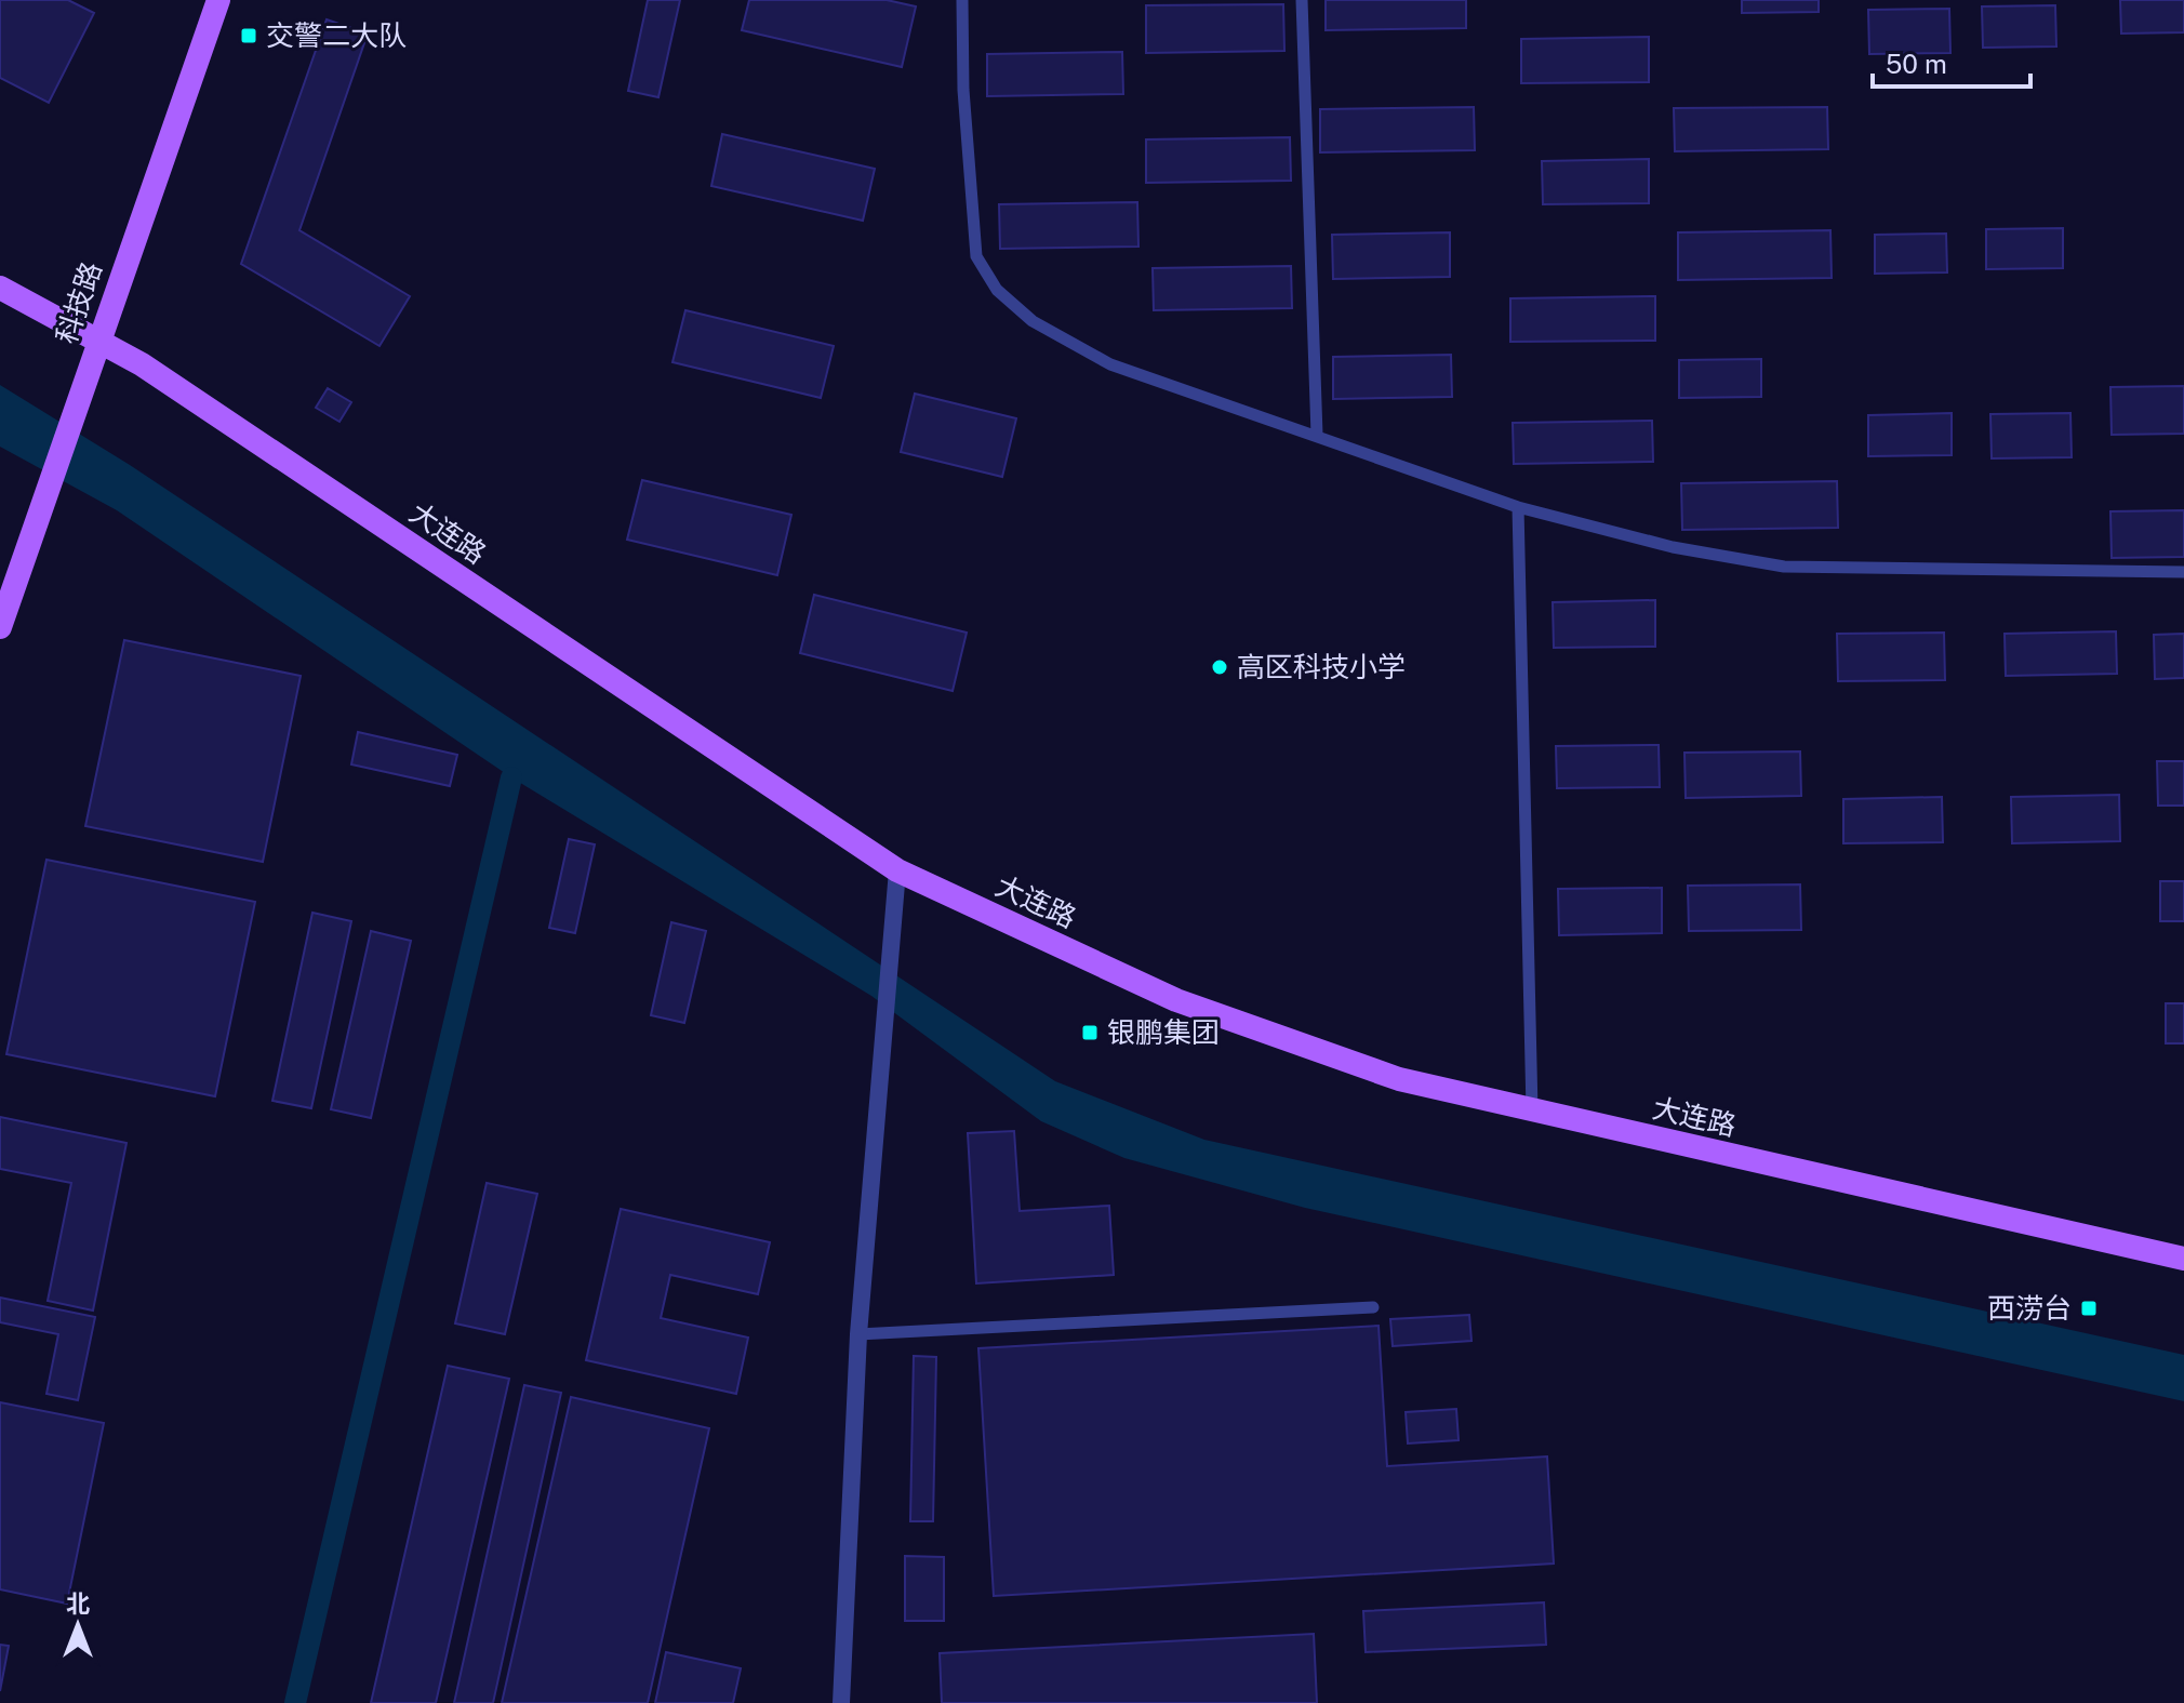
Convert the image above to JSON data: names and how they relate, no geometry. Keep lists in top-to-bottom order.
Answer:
{
  "streets": {
    "main road": ["科技路", "大连路"]
  },
  "crossings": [
    ["科技路", "大连路"]
  ],
  "places": {
    "transit": ["交警二大队", "银鹏集团", "西涝台"],
    "other": ["高区科技小学"]
  },
  "scale_bar": "50 m",
  "north": "top"
}
